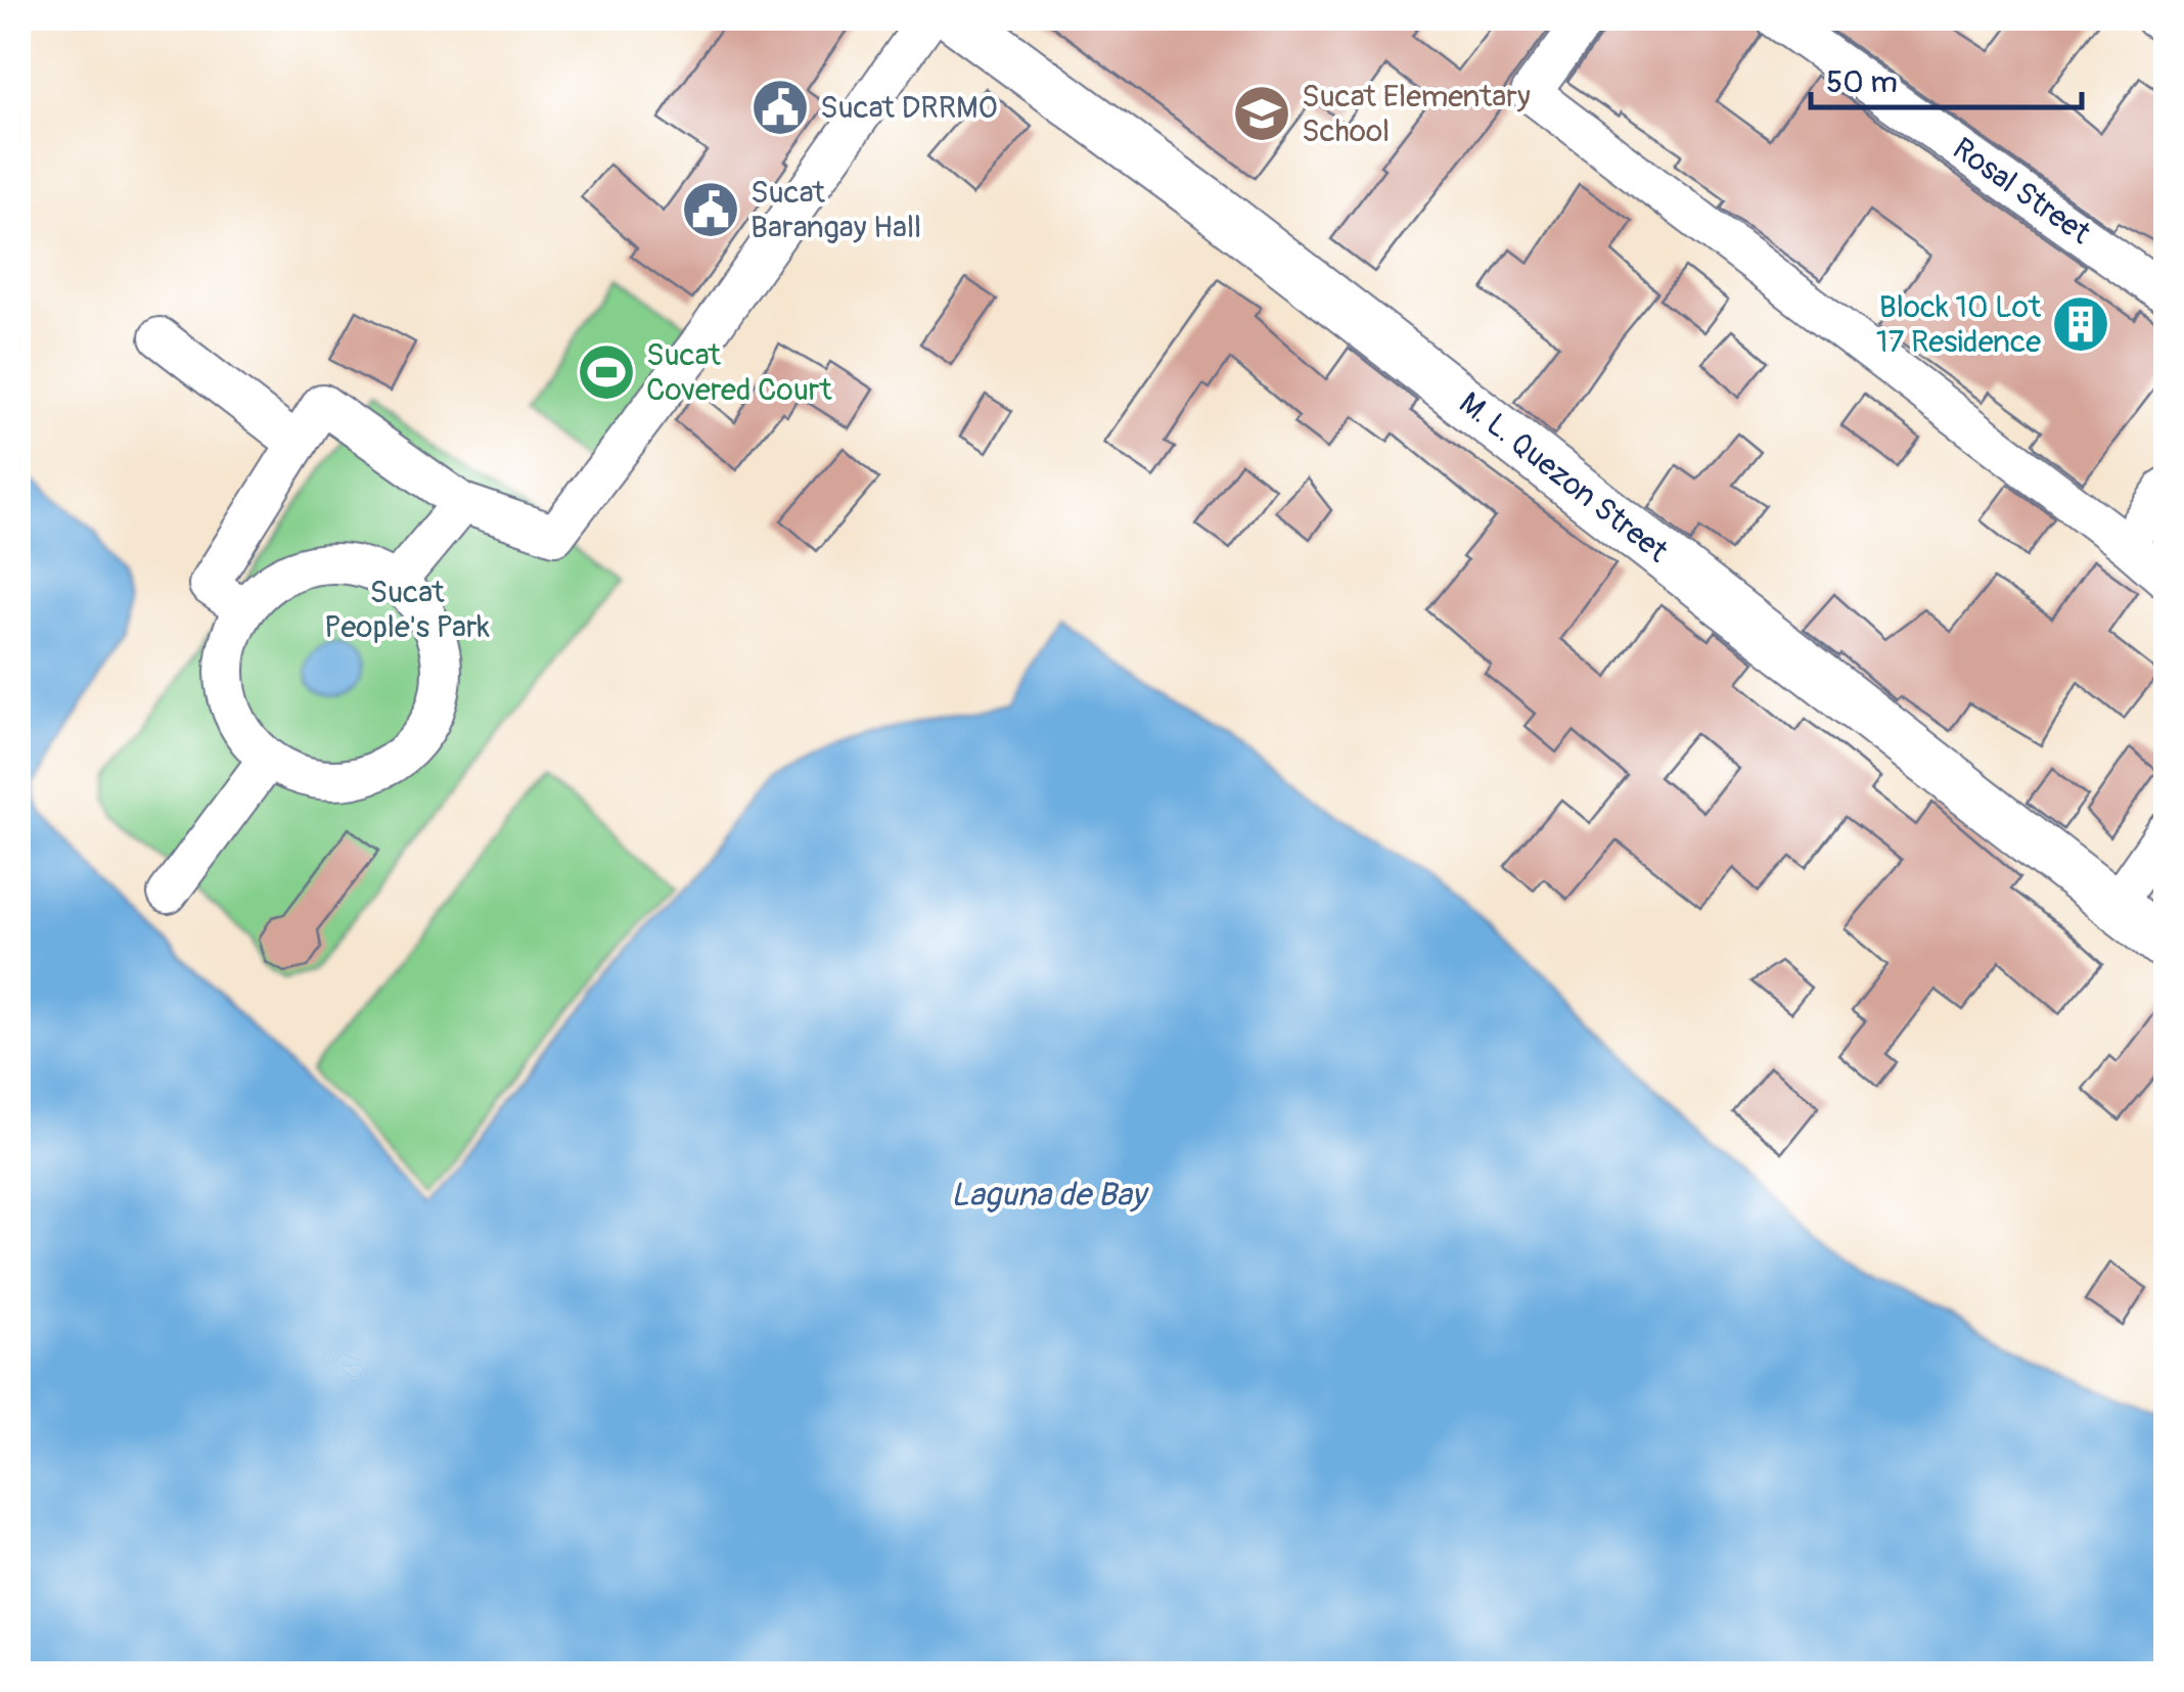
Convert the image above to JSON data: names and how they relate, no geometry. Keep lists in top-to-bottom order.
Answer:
{
  "streets": {
    "main road": ["M. L. Quezon Street"],
    "street": ["Rosal Street"]
  },
  "water": ["Laguna de Bay"],
  "parks": ["Sucat People's Park"],
  "places": {
    "public building": ["Sucat DRRMO", "Sucat Barangay Hall"],
    "school or university": ["Sucat Elementary School"],
    "building": ["Block 10 Lot 17 Residence"],
    "sports": ["Sucat Covered Court"]
  },
  "scale_bar": "50 m"
}
